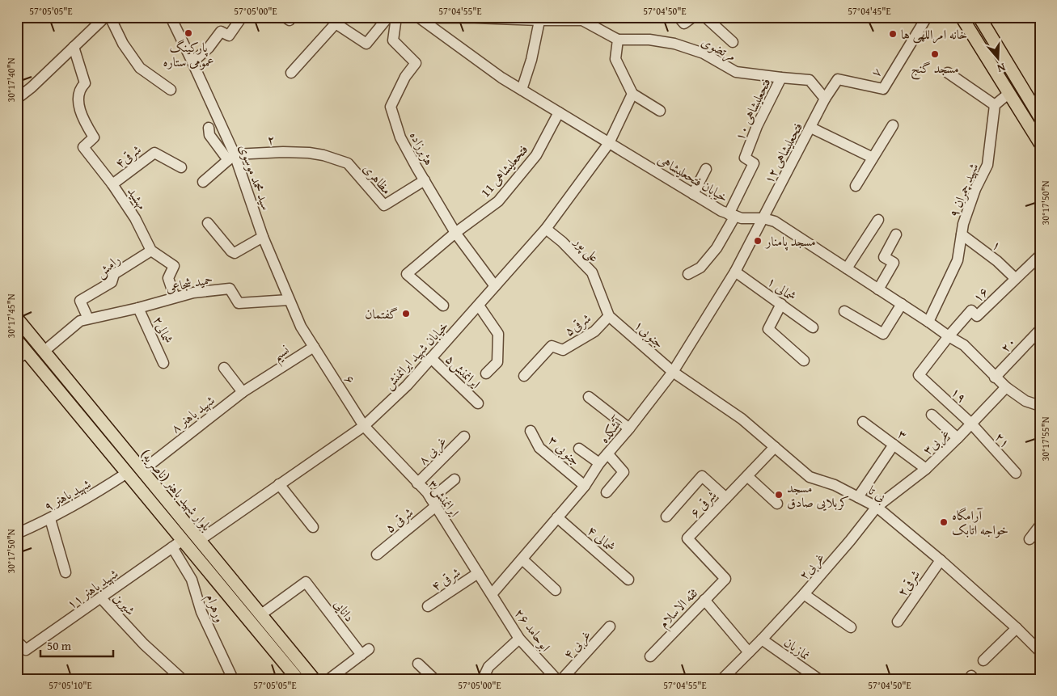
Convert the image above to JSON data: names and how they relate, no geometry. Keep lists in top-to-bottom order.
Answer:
{
  "streets": {
    "main road": ["بلوار شهید باهنر (ناصریه)"],
    "street": [
      "مرتضوی",
      "۷",
      "فتحعلیشاهی ۱۰",
      "۲",
      "هژبرزاده",
      "فتحعلیشاهی ۱۲",
      "شرقی۴",
      "فتحعلیشاهی 11",
      "سید محمد موسوی",
      "خیابان فتحعلیشاهی",
      "مظاهری",
      "شهید چمران ۹",
      "مهشید",
      "۱",
      "علی پور",
      "رامش",
      "حمید شجاعی",
      "۱ شمالی",
      "۱۶",
      "شرقی۵",
      "شمالی۲",
      "جنوبی۱",
      "۲۰",
      "نسیم",
      "خیابان شهید ایرانمنش",
      "ایرانمنش۵",
      "۶",
      "۱۹",
      "شهید باهنر ۸",
      "آتشکده",
      "۳",
      "۲۱",
      "غربی۳",
      "۸ غربی",
      "۳ جنوبی",
      "بی تا",
      "شهید باهنر ۹",
      "ایرانمنش۳",
      "۶ شرقی",
      "۵ شرقی",
      "۴ شمالی",
      "غربی۲",
      "۴ شرقی",
      "شرقی۲",
      "شهید باهنر ۱۱",
      "شیرین",
      "ورهرام",
      "ثقه الاسلام",
      "دانایی",
      "ابوحامد ۲۶",
      "۴ غربی",
      "نمازیان"
    ]
  },
  "crossings": [
    ["مرتضوی", "۷"],
    ["مرتضوی", "فتحعلیشاهی ۱۰"],
    ["مرتضوی", "فتحعلیشاهی ۱۲"],
    ["۷", "فتحعلیشاهی ۱۲"],
    ["فتحعلیشاهی ۱۰", "خیابان فتحعلیشاهی"],
    ["۲", "سید محمد موسوی"],
    ["۲", "مظاهری"],
    ["هژبرزاده", "فتحعلیشاهی 11"],
    ["هژبرزاده", "مظاهری"],
    ["هژبرزاده", "خیابان شهید ایرانمنش"],
    ["فتحعلیشاهی ۱۲", "خیابان فتحعلیشاهی"],
    ["فتحعلیشاهی ۱۲", "۱ شمالی"],
    ["فتحعلیشاهی ۱۲", "آتشکده"],
    ["شرقی۴", "مهشید"],
    ["فتحعلیشاهی 11", "خیابان فتحعلیشاهی"],
    ["سید محمد موسوی", "حمید شجاعی"],
    ["سید محمد موسوی", "نسیم"],
    ["سید محمد موسوی", "۶"],
    ["خیابان فتحعلیشاهی", "شهید چمران ۹"],
    ["خیابان فتحعلیشاهی", "۱۶"],
    ["خیابان فتحعلیشاهی", "۲۰"],
    ["خیابان فتحعلیشاهی", "خیابان شهید ایرانمنش"],
    ["خیابان فتحعلیشاهی", "۱۹"],
    ["خیابان فتحعلیشاهی", "غربی۳"],
    ["شهید چمران ۹", "۱"],
    ["مهشید", "رامش"],
    ["۱", "۱۶"],
    ["علی پور", "شرقی۵"],
    ["علی پور", "جنوبی۱"],
    ["علی پور", "خیابان شهید ایرانمنش"],
    ["رامش", "حمید شجاعی"],
    ["حمید شجاعی", "شمالی۲"],
    ["۱ شمالی", "آتشکده"],
    ["۱۶", "۱۹"],
    ["شرقی۵", "جنوبی۱"],
    ["جنوبی۱", "آتشکده"],
    ["جنوبی۱", "بی تا"],
    ["نسیم", "۶"],
    ["نسیم", "شهید باهنر ۸"],
    ["خیابان شهید ایرانمنش", "ایرانمنش۵"],
    ["خیابان شهید ایرانمنش", "۶"],
    ["خیابان شهید ایرانمنش", "بلوار شهید باهنر (ناصریه)"],
    ["خیابان شهید ایرانمنش", "ایرانمنش۳"],
    ["۶", "ایرانمنش۳"],
    ["۱۹", "۲۱"],
    ["۱۹", "غربی۳"],
    ["شهید باهنر ۸", "بلوار شهید باهنر (ناصریه)"],
    ["آتشکده", "۳ جنوبی"],
    ["آتشکده", "بی تا"],
    ["آتشکده", "ایرانمنش۳"],
    ["آتشکده", "۴ شمالی"],
    ["آتشکده", "ابوحامد ۲۶"],
    ["۳", "غربی۳"],
    ["۲۱", "غربی۳"],
    ["غربی۳", "بی تا"],
    ["غربی۳", "غربی۲"],
    ["۸ غربی", "ایرانمنش۳"],
    ["بلوار شهید باهنر (ناصریه)", "شهید باهنر ۹"],
    ["بلوار شهید باهنر (ناصریه)", "شهید باهنر ۱۱"],
    ["بلوار شهید باهنر (ناصریه)", "دانایی"],
    ["بی تا", "۶ شرقی"],
    ["بی تا", "غربی۲"],
    ["بی تا", "شرقی۲"],
    ["ایرانمنش۳", "۵ شرقی"],
    ["ایرانمنش۳", "۴ شرقی"],
    ["ایرانمنش۳", "ابوحامد ۲۶"],
    ["۶ شرقی", "ثقه الاسلام"],
    ["غربی۲", "نمازیان"],
    ["شهید باهنر ۱۱", "شیرین"],
    ["شهید باهنر ۱۱", "ورهرام"]
  ],
  "places": [
    "پارکینگ عمومی ستاره",
    "خانه امراللهی ها",
    "مسجد گنج",
    "مسجد پامنار",
    "گفتمان",
    "مسجد کربلایی صادق",
    "آرامگاه خواجه اتابک"
  ],
  "scale_bar": "50 m",
  "north": "bottom",
  "coordinates": [
    "57°05'05\"E",
    "57°05'00\"E",
    "57°04'55\"E",
    "57°04'50\"E",
    "57°04'45\"E",
    "30°17'40\"N",
    "30°17'50\"N",
    "30°17'45\"N",
    "30°17'55\"N",
    "57°05'10\"E"
  ]
}
